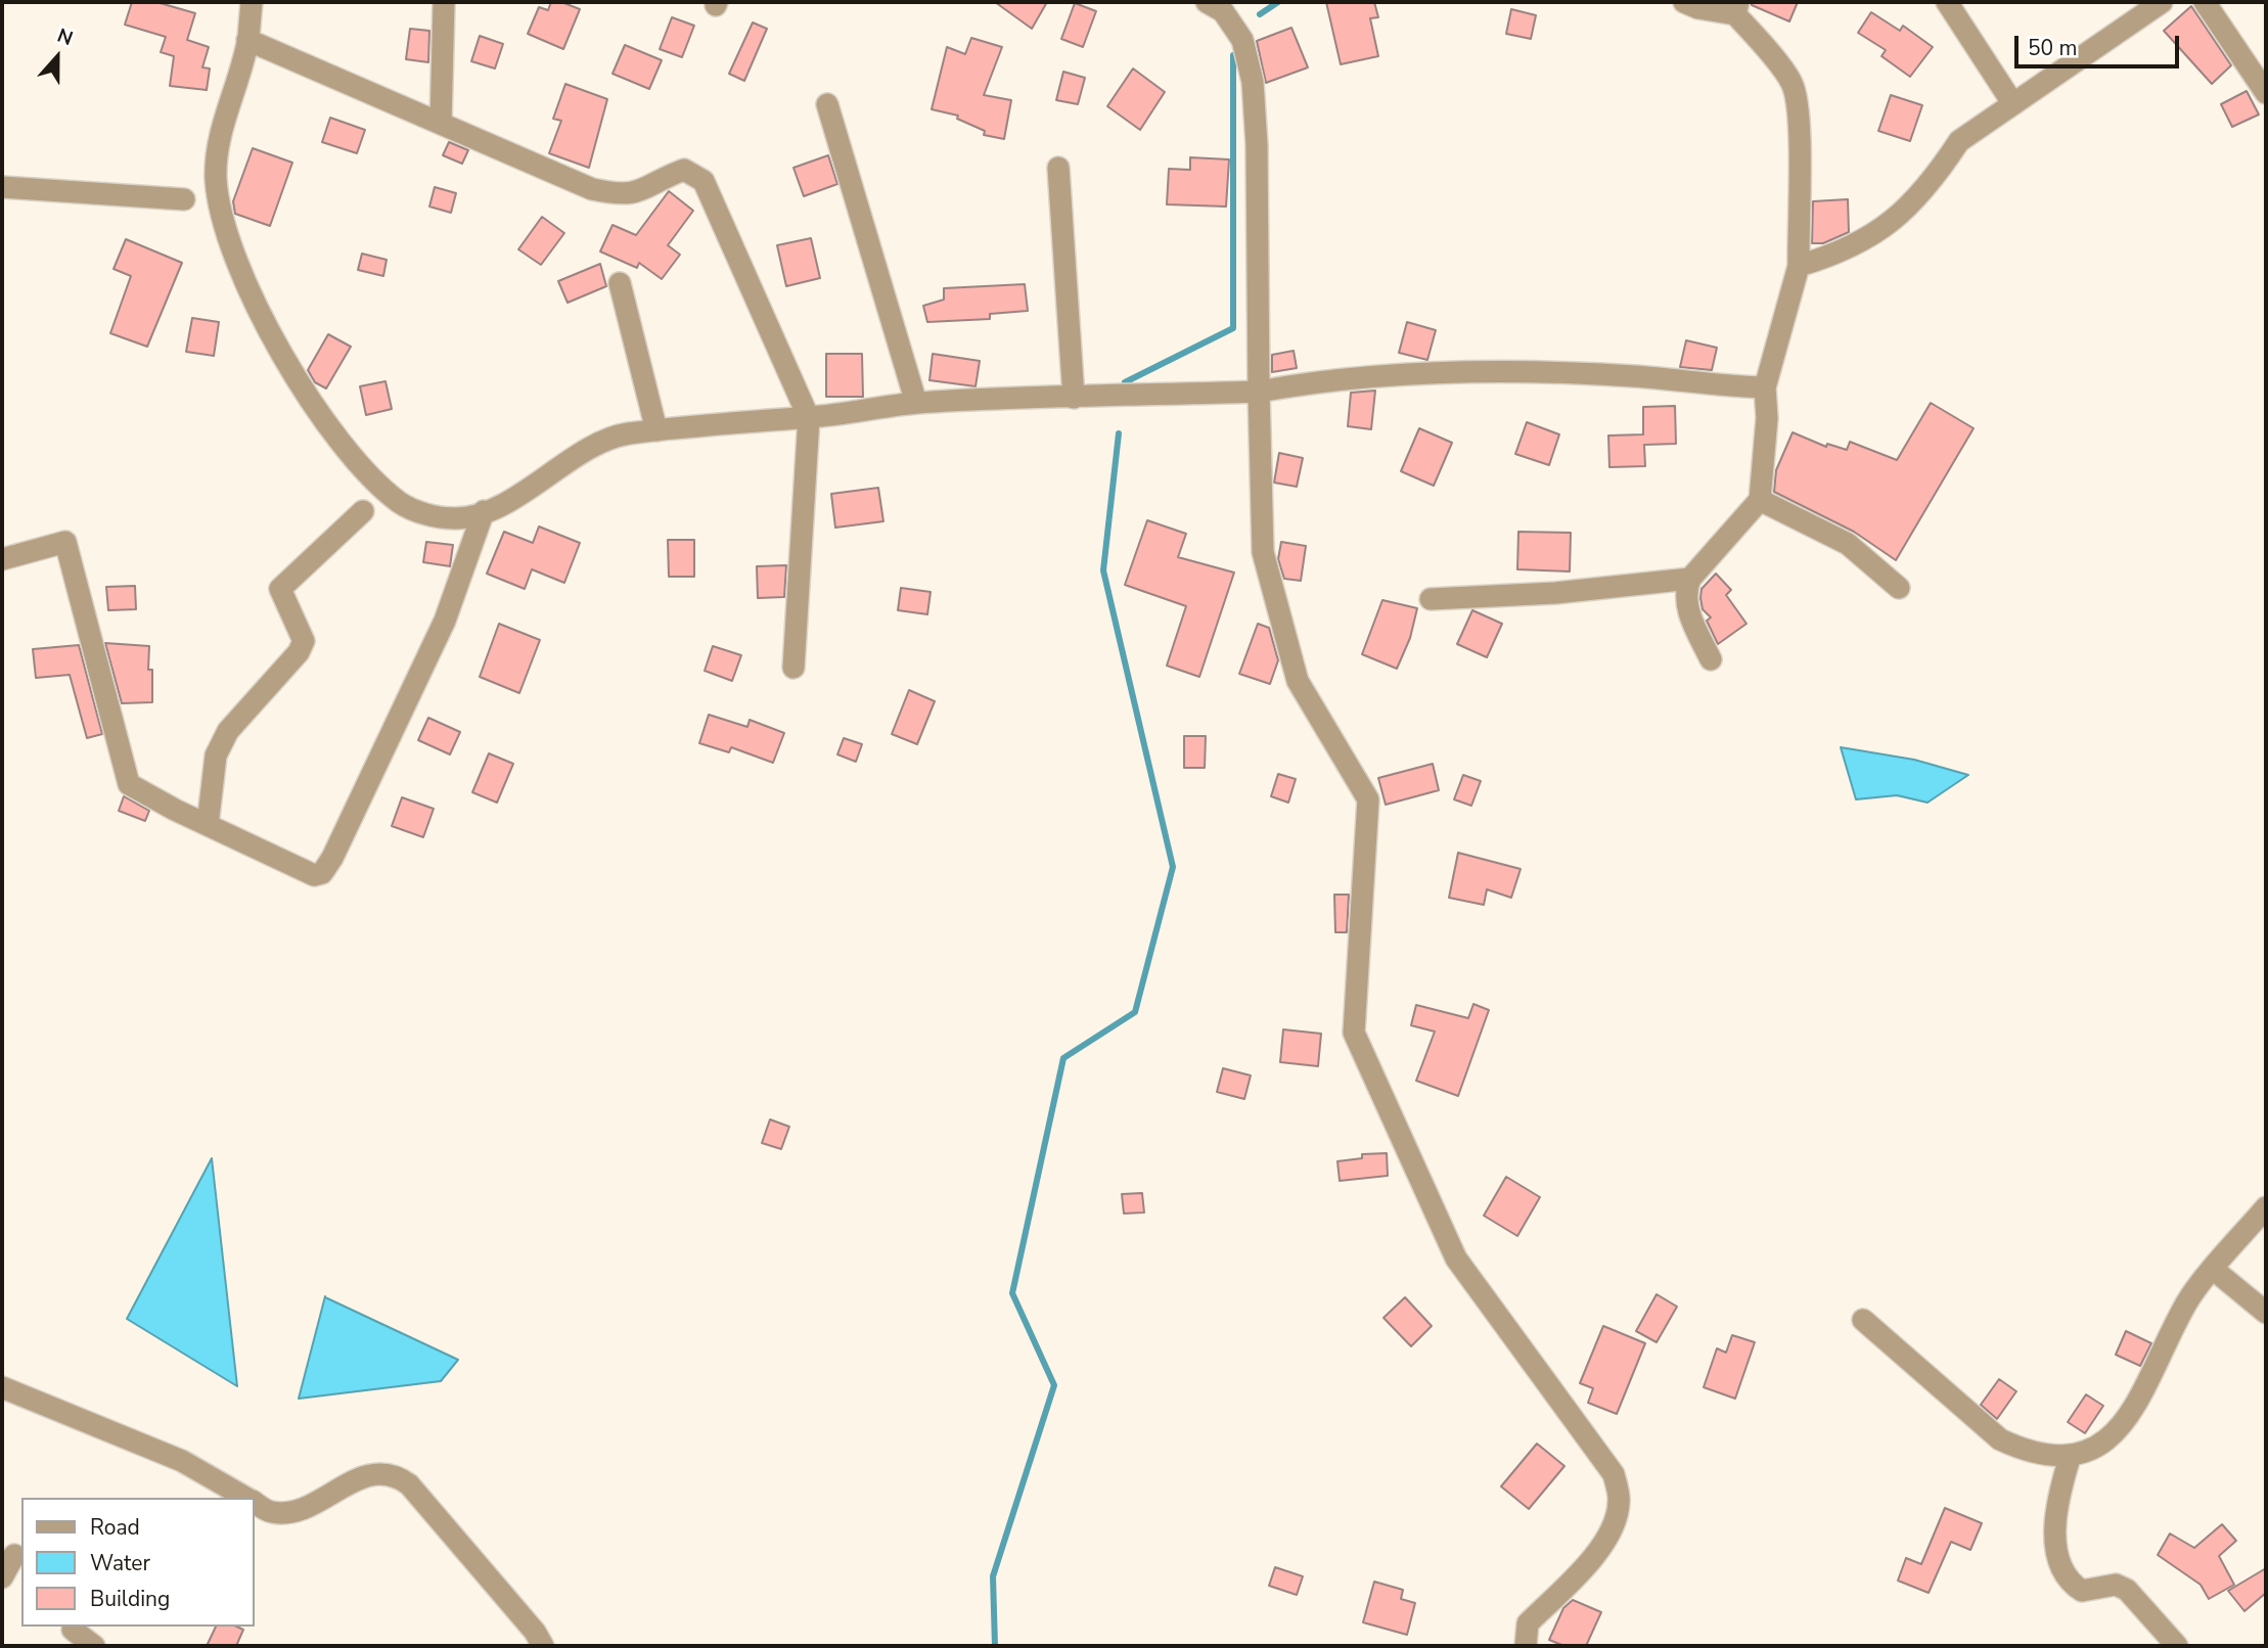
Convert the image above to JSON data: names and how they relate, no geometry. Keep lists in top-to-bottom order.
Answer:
{
  "legend": ["Road", "Water", "Building"],
  "scale_bar": "50 m",
  "north": "top"
}
